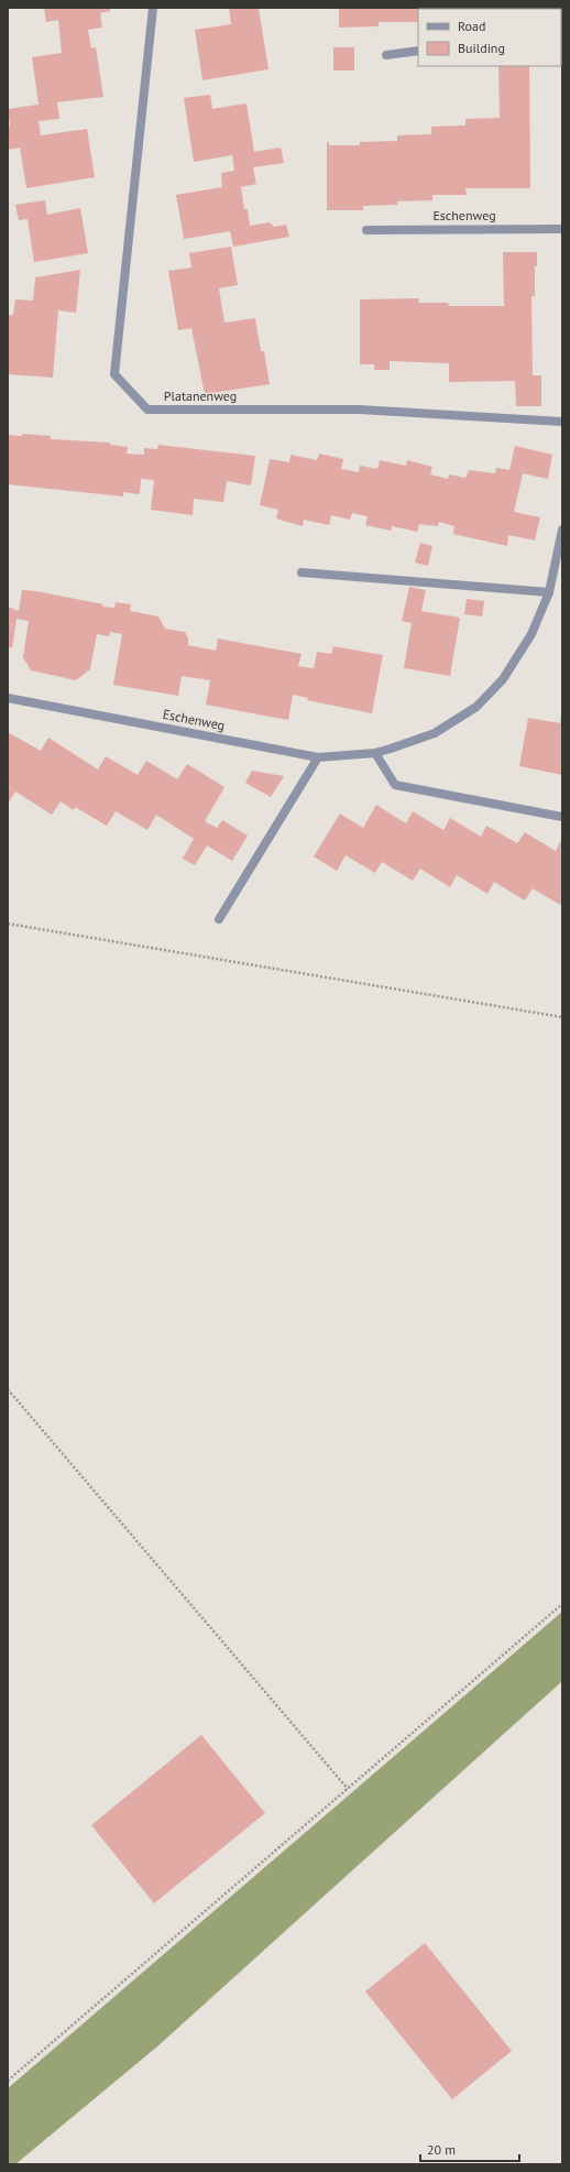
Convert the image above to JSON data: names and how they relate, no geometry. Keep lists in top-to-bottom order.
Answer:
{
  "streets": {
    "street": ["Eschenweg", "Platanenweg"]
  },
  "legend": ["Road", "Building"],
  "scale_bar": "20 m"
}
